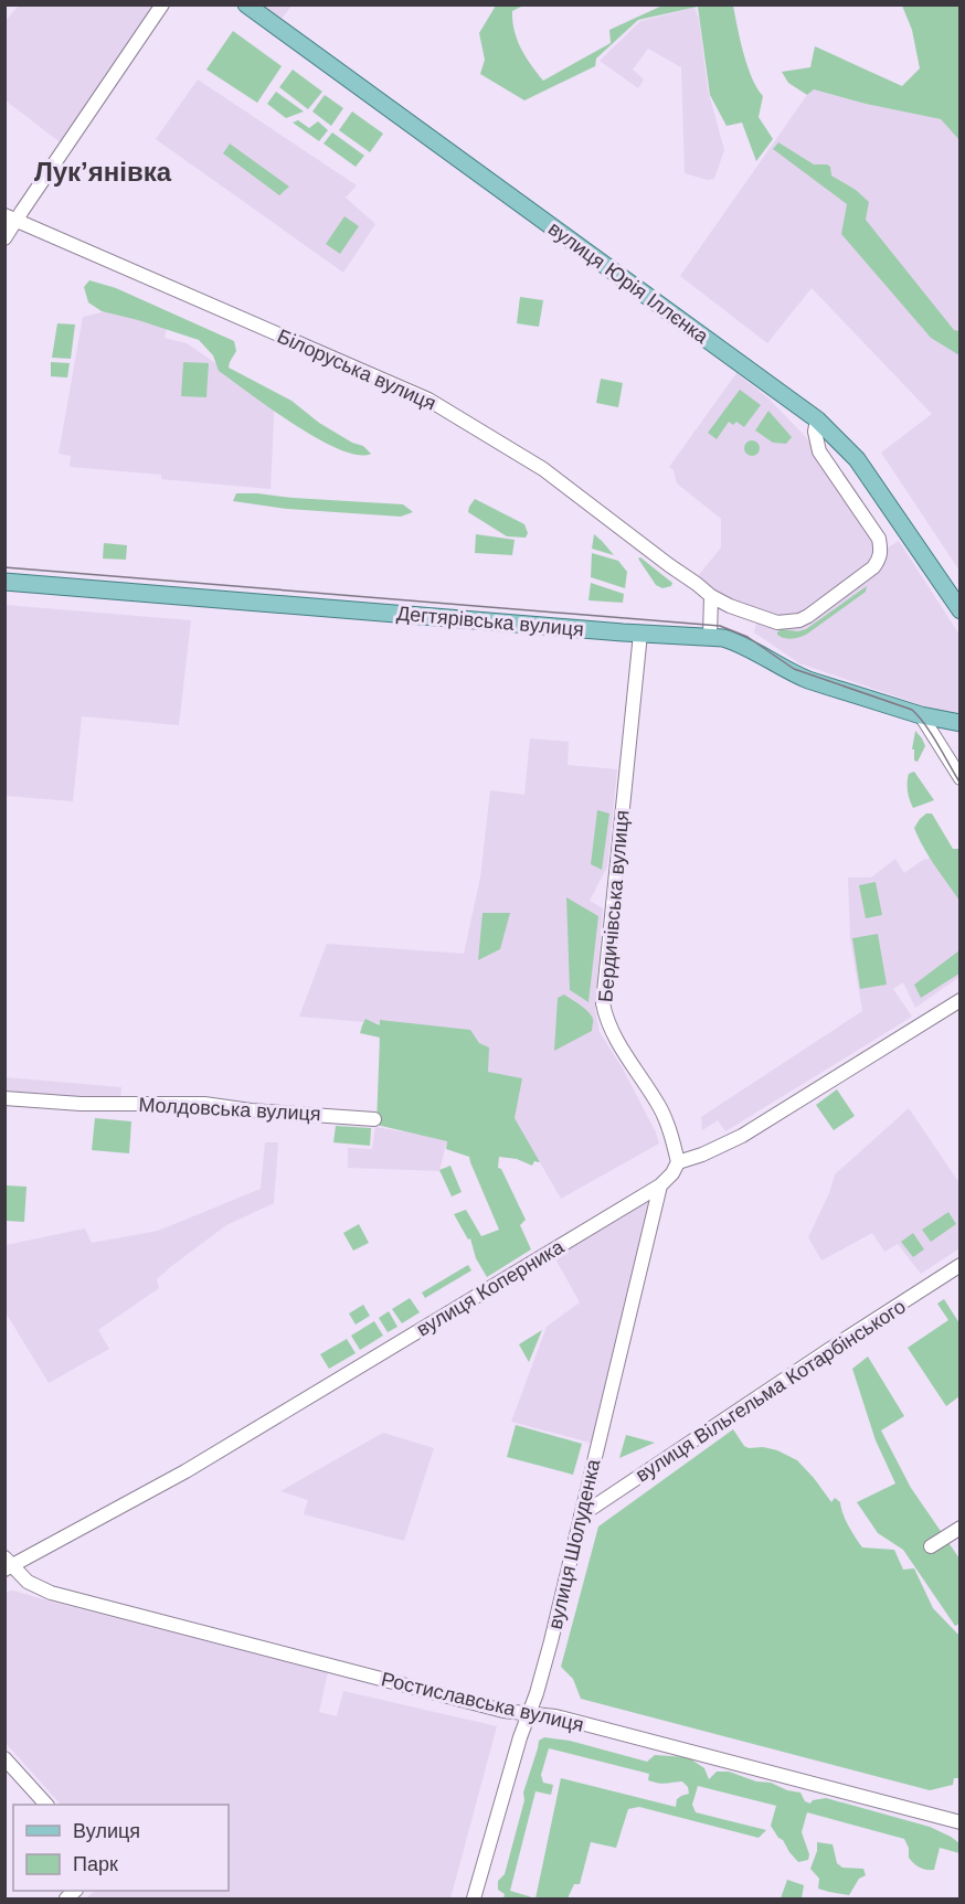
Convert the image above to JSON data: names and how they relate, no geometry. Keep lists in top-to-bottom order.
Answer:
{
  "streets": {
    "main road": ["вулиця Юрія Іллєнка", "Дегтярівська вулиця"],
    "street": [
      "Білоруська вулиця",
      "Бердичівська вулиця",
      "Молдовська вулиця",
      "вулиця Коперника",
      "вулиця Вільгельма Котарбінського",
      "вулиця Шолуденка",
      "Ростиславська вулиця"
    ]
  },
  "crossings": [
    ["вулиця Юрія Іллєнка", "Білоруська вулиця"],
    ["Дегтярівська вулиця", "Бердичівська вулиця"],
    ["Бердичівська вулиця", "вулиця Коперника"],
    ["вулиця Коперника", "вулиця Шолуденка"],
    ["вулиця Коперника", "Ростиславська вулиця"],
    ["вулиця Вільгельма Котарбінського", "вулиця Шолуденка"],
    ["вулиця Шолуденка", "Ростиславська вулиця"]
  ],
  "districts": ["Лукʼянівка"],
  "legend": ["Вулиця", "Парк"]
}
